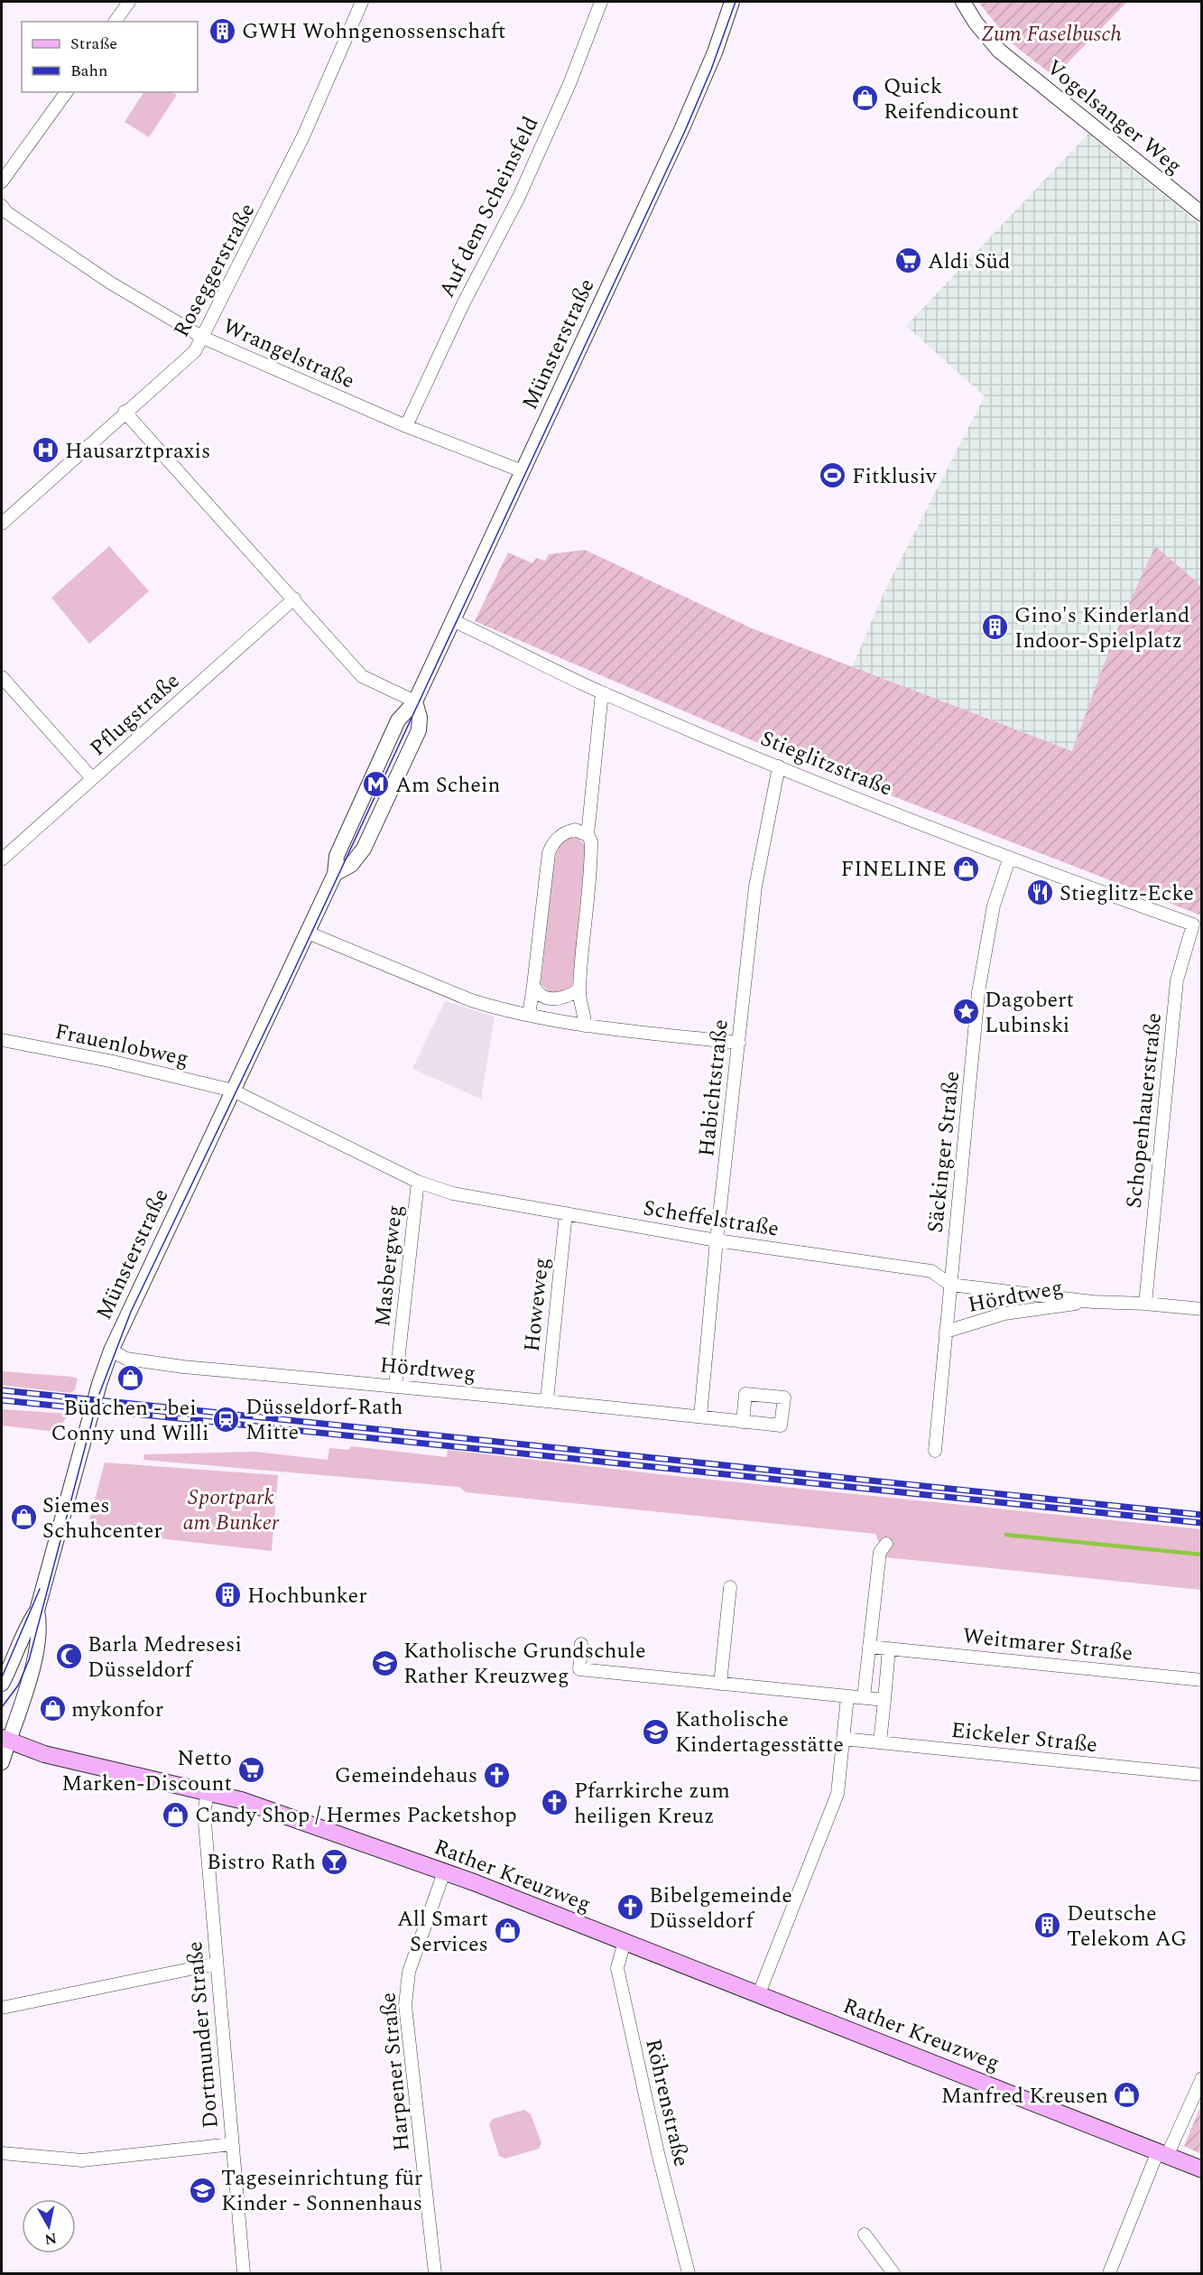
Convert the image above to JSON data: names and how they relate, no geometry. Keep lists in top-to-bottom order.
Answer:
{
  "streets": {
    "main road": ["Rather Kreuzweg"],
    "street": [
      "Vogelsanger Weg",
      "Auf dem Scheinsfeld",
      "Roseggerstraße",
      "Münsterstraße",
      "Wrangelstraße",
      "Pflugstraße",
      "Stieglitzstraße",
      "Frauenlobweg",
      "Habichtstraße",
      "Schopenhauerstraße",
      "Säckinger Straße",
      "Scheffelstraße",
      "Masbergweg",
      "Hördtweg",
      "Howeweg",
      "Weitmarer Straße",
      "Eickeler Straße",
      "Dortmunder Straße",
      "Harpener Straße",
      "Röhrenstraße"
    ]
  },
  "crossings": [
    ["Auf dem Scheinsfeld", "Wrangelstraße"],
    ["Roseggerstraße", "Wrangelstraße"],
    ["Münsterstraße", "Wrangelstraße"],
    ["Münsterstraße", "Stieglitzstraße"],
    ["Münsterstraße", "Frauenlobweg"],
    ["Münsterstraße", "Scheffelstraße"],
    ["Münsterstraße", "Hördtweg"],
    ["Münsterstraße", "Rather Kreuzweg"],
    ["Stieglitzstraße", "Habichtstraße"],
    ["Stieglitzstraße", "Schopenhauerstraße"],
    ["Stieglitzstraße", "Säckinger Straße"],
    ["Frauenlobweg", "Scheffelstraße"],
    ["Habichtstraße", "Scheffelstraße"],
    ["Habichtstraße", "Hördtweg"],
    ["Schopenhauerstraße", "Scheffelstraße"],
    ["Säckinger Straße", "Scheffelstraße"],
    ["Säckinger Straße", "Hördtweg"],
    ["Scheffelstraße", "Masbergweg"],
    ["Scheffelstraße", "Hördtweg"],
    ["Scheffelstraße", "Howeweg"],
    ["Masbergweg", "Hördtweg"],
    ["Hördtweg", "Howeweg"],
    ["Rather Kreuzweg", "Dortmunder Straße"],
    ["Rather Kreuzweg", "Harpener Straße"],
    ["Rather Kreuzweg", "Röhrenstraße"]
  ],
  "parks": ["Zum Faselbusch", "Sportpark am Bunker"],
  "places": {
    "building": [
      "GWH Wohngenossenschaft",
      "Gino's Kinderland Indoor-Spielplatz",
      "Hochbunker",
      "Deutsche Telekom AG"
    ],
    "shop": [
      "Quick Reifendicount",
      "FINELINE",
      "Büdchen - bei Conny und Willi",
      "Siemes Schuhcenter",
      "mykonfor",
      "Candy Shop / Hermes Packetshop",
      "All Smart Services",
      "Manfred Kreusen"
    ],
    "supermarket": ["Aldi Süd", "Netto Marken-Discount"],
    "hospital": ["Hausarztpraxis"],
    "sports": ["Fitklusiv"],
    "metro station": ["Am Schein"],
    "restaurant": ["Stieglitz-Ecke"],
    "place": ["Dagobert Lubinski"],
    "station": ["Düsseldorf-Rath Mitte"],
    "mosque": ["Barla Medresesi Düsseldorf"],
    "school or university": ["Katholische Grundschule Rather Kreuzweg", "Katholische Kindertagesstätte", "Tageseinrichtung für Kinder - Sonnenhaus"],
    "church": ["Gemeindehaus", "Pfarrkirche zum heiligen Kreuz", "Bibelgemeinde Düsseldorf"],
    "bar": ["Bistro Rath"]
  },
  "legend": ["Straße", "Bahn"],
  "north": "bottom"
}
